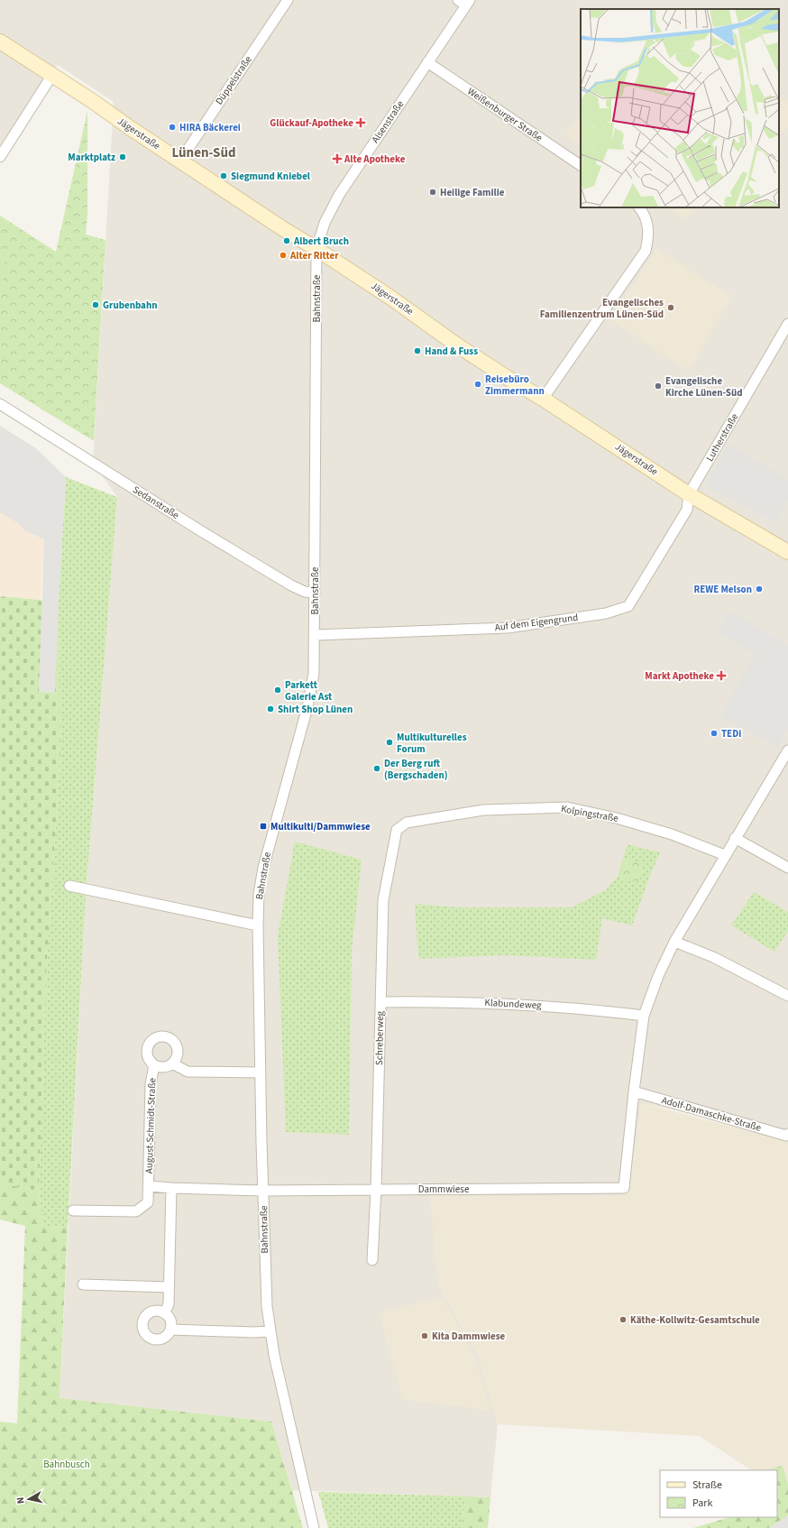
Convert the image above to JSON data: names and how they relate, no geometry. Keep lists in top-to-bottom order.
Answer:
{
  "streets": {
    "street": [
      "Düppelstraße",
      "Weißenburger Straße",
      "Alsenstraße",
      "Jägerstraße",
      "Bahnstraße",
      "Lutherstraße",
      "Sedanstraße",
      "Auf dem Eigengrund",
      "Kolpingstraße",
      "Klabundeweg",
      "Schreberweg",
      "Adolf-Damaschke-Straße",
      "August-Schmidt-Straße",
      "Dammwiese"
    ]
  },
  "crossings": [
    ["Düppelstraße", "Jägerstraße"],
    ["Weißenburger Straße", "Alsenstraße"],
    ["Alsenstraße", "Jägerstraße"],
    ["Alsenstraße", "Bahnstraße"],
    ["Jägerstraße", "Bahnstraße"],
    ["Jägerstraße", "Lutherstraße"],
    ["Jägerstraße", "Auf dem Eigengrund"],
    ["Bahnstraße", "Sedanstraße"],
    ["Bahnstraße", "Auf dem Eigengrund"],
    ["Bahnstraße", "August-Schmidt-Straße"],
    ["Bahnstraße", "Dammwiese"],
    ["Lutherstraße", "Auf dem Eigengrund"],
    ["Kolpingstraße", "Schreberweg"],
    ["Klabundeweg", "Schreberweg"],
    ["Schreberweg", "Dammwiese"],
    ["Adolf-Damaschke-Straße", "Dammwiese"],
    ["August-Schmidt-Straße", "Dammwiese"]
  ],
  "districts": ["Lünen-Süd"],
  "parks": ["Bahnbusch"],
  "places": {
    "health": ["Glückauf-Apotheke", "Alte Apotheke", "Markt Apotheke"],
    "other": [
      "HIRA Bäckerei",
      "Marktplatz",
      "Siegmund Kniebel",
      "Heilige Familie",
      "Albert Bruch",
      "Alter Ritter",
      "Grubenbahn",
      "Evangelisches Familienzentrum Lünen-Süd",
      "Hand & Fuss",
      "Reisebüro Zimmermann",
      "Evangelische Kirche Lünen-Süd",
      "REWE Melson",
      "Parkett Galerie Ast",
      "Shirt Shop Lünen",
      "TEDi",
      "Multikulturelles Forum",
      "Der Berg ruft (Bergschaden)",
      "Käthe-Kollwitz-Gesamtschule",
      "Kita Dammwiese"
    ],
    "transit": ["Multikulti/Dammwiese"]
  },
  "legend": ["Straße", "Park"],
  "north": "left"
}
